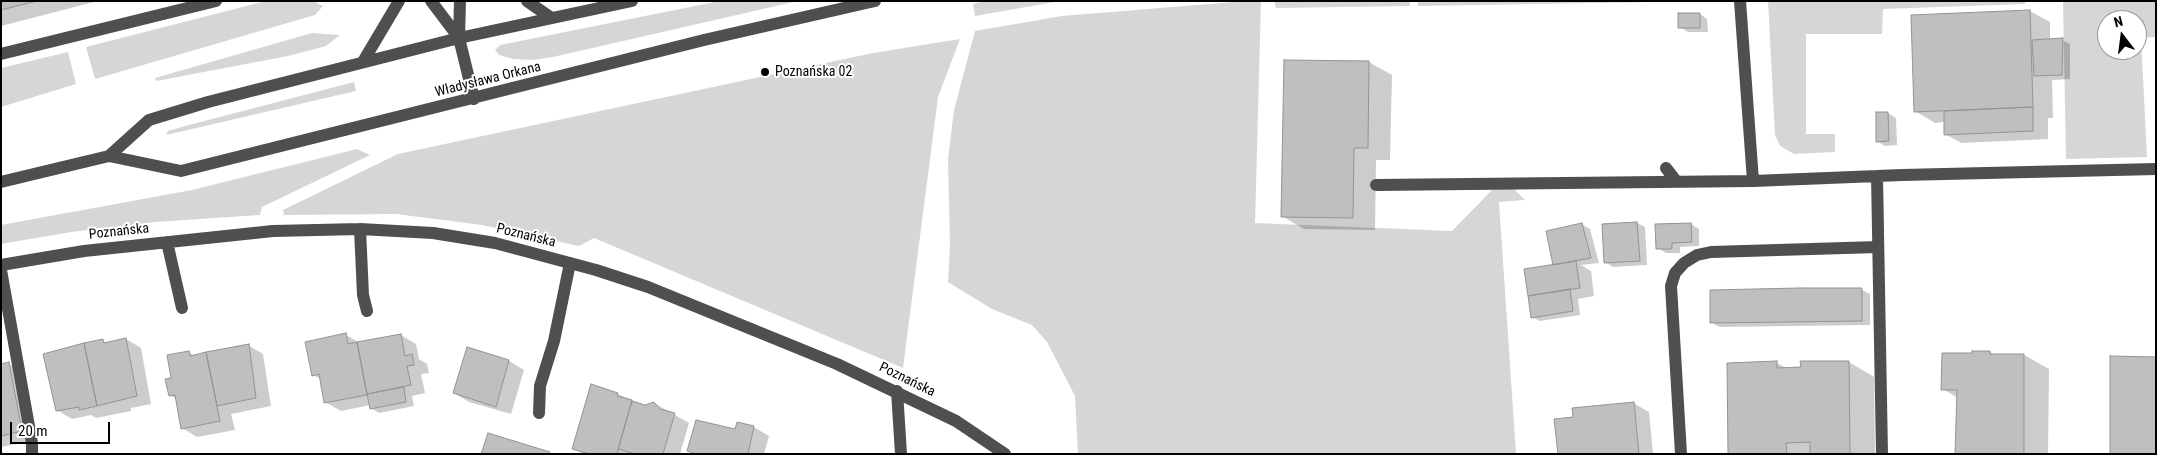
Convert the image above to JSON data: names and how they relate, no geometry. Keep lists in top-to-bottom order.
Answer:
{
  "streets": {
    "street": ["Władysława Orkana", "Poznańska"]
  },
  "places": ["Poznańska 02"],
  "scale_bar": "20 m",
  "north": "top"
}
